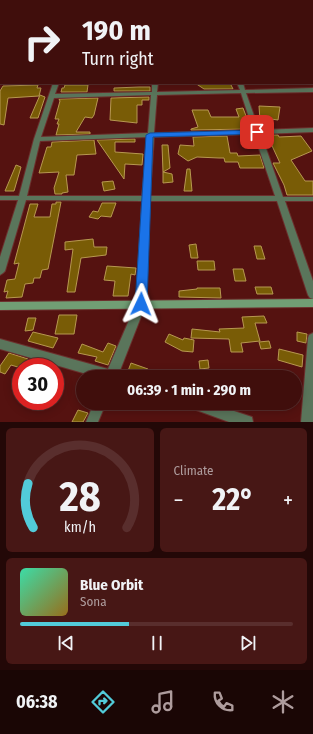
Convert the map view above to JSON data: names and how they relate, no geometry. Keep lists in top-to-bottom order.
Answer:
{
  "page": {
    "turn": ["190 m", "Turn right"],
    "limit": "30",
    "trip": "06:39 · 1 min · 290 m",
    "tile": "Climate",
    "heat": ["−", "22°", "+"],
    "song": ["Blue Orbit", "Sona"],
    "tabs": "06:38",
    "gauge": ["28", "km/h"]
  }
}
